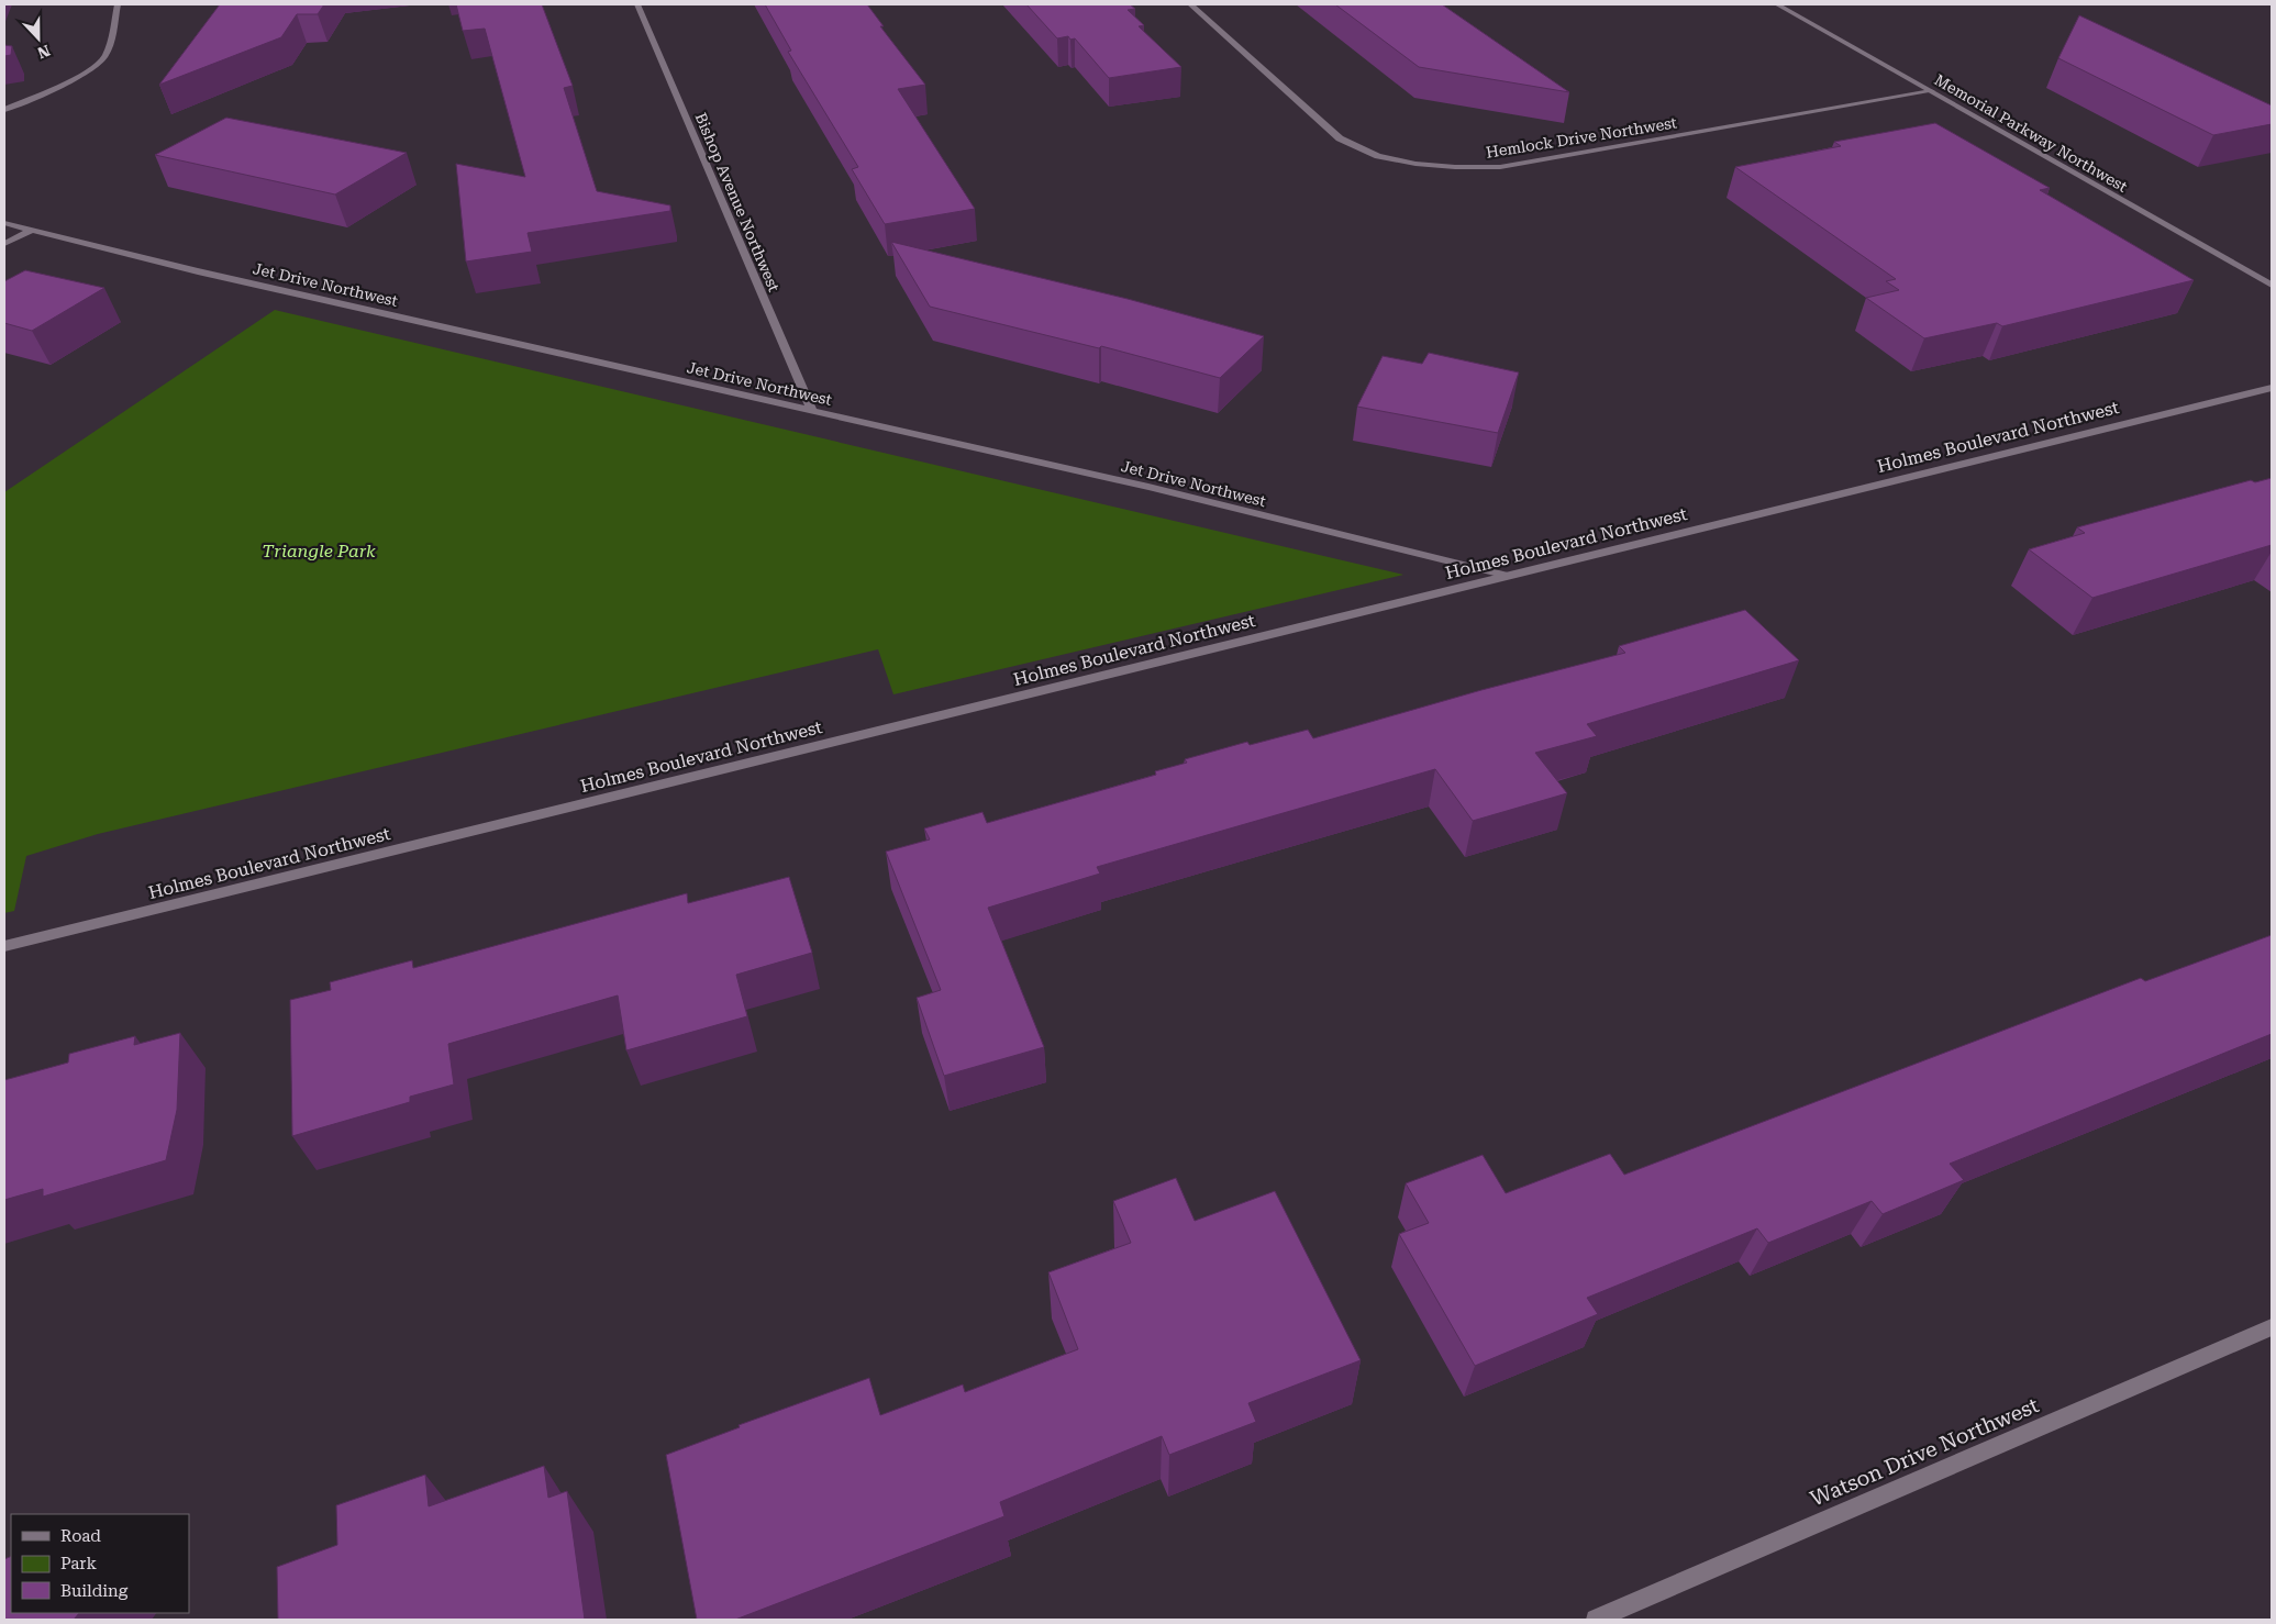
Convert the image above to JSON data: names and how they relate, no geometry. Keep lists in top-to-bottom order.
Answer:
{
  "streets": {
    "street": [
      "Memorial Parkway Northwest",
      "Hemlock Drive Northwest",
      "Bishop Avenue Northwest",
      "Jet Drive Northwest",
      "Holmes Boulevard Northwest",
      "Watson Drive Northwest"
    ]
  },
  "crossings": [
    ["Memorial Parkway Northwest", "Hemlock Drive Northwest"],
    ["Bishop Avenue Northwest", "Jet Drive Northwest"],
    ["Jet Drive Northwest", "Holmes Boulevard Northwest"]
  ],
  "parks": ["Triangle Park"],
  "legend": ["Road", "Park", "Building"],
  "north": "bottom"
}
